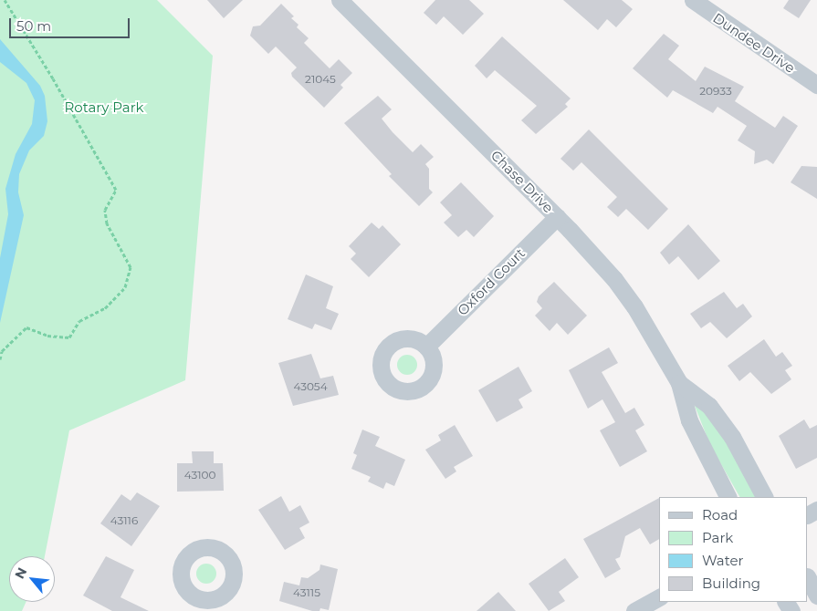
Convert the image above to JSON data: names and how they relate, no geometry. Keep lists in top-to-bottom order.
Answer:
{
  "streets": {
    "street": ["Dundee Drive", "Chase Drive", "Oxford Court"]
  },
  "crossings": [
    ["Chase Drive", "Oxford Court"]
  ],
  "parks": ["Rotary Park"],
  "house_numbers": [
    "21045",
    "20933",
    "43054",
    "43100",
    "43116",
    "43115"
  ],
  "legend": [
    "Road",
    "Park",
    "Water",
    "Building"
  ],
  "scale_bar": "50 m",
  "north": "top left"
}
